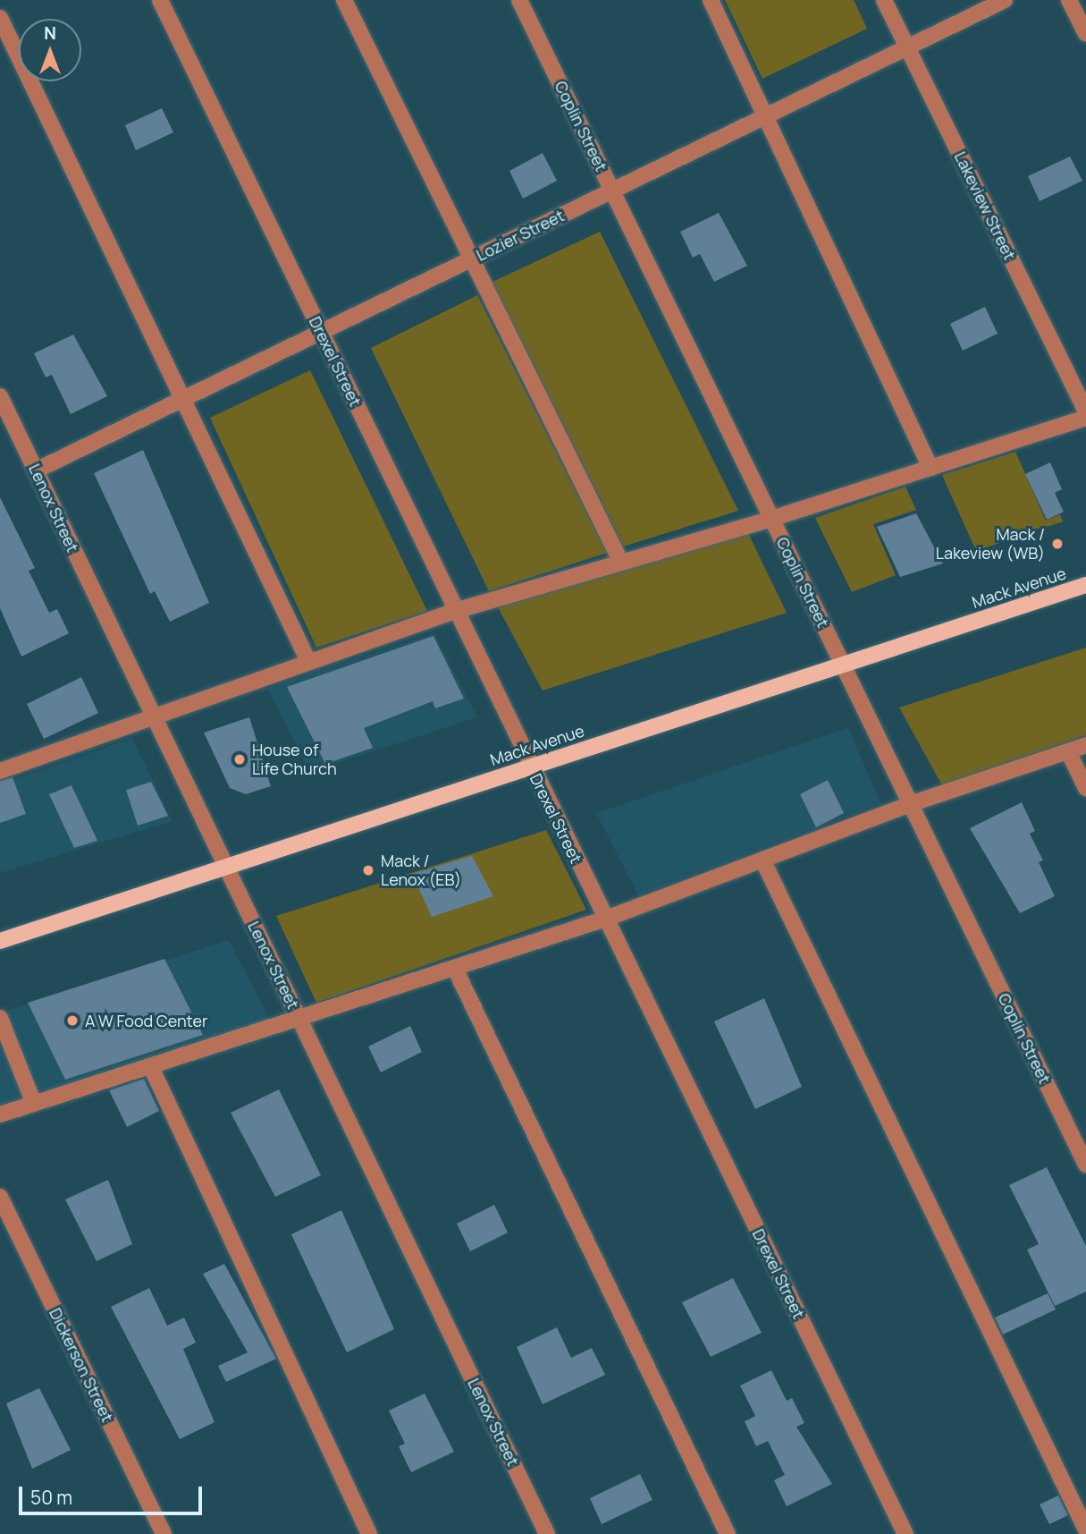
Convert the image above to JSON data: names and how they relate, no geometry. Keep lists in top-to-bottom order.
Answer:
{
  "streets": {
    "main road": ["Mack Avenue"],
    "street": [
      "Coplin Street",
      "Lakeview Street",
      "Lozier Street",
      "Drexel Street",
      "Lenox Street",
      "Dickerson Street"
    ]
  },
  "crossings": [
    ["Coplin Street", "Lozier Street"],
    ["Coplin Street", "Mack Avenue"],
    ["Lakeview Street", "Lozier Street"],
    ["Lozier Street", "Drexel Street"],
    ["Lozier Street", "Lenox Street"],
    ["Drexel Street", "Mack Avenue"],
    ["Lenox Street", "Mack Avenue"]
  ],
  "places": [
    "Mack / Lakeview (WB)",
    "House of Life Church",
    "Mack / Lenox (EB)",
    "A W Food Center"
  ],
  "scale_bar": "50 m",
  "north": "top"
}
